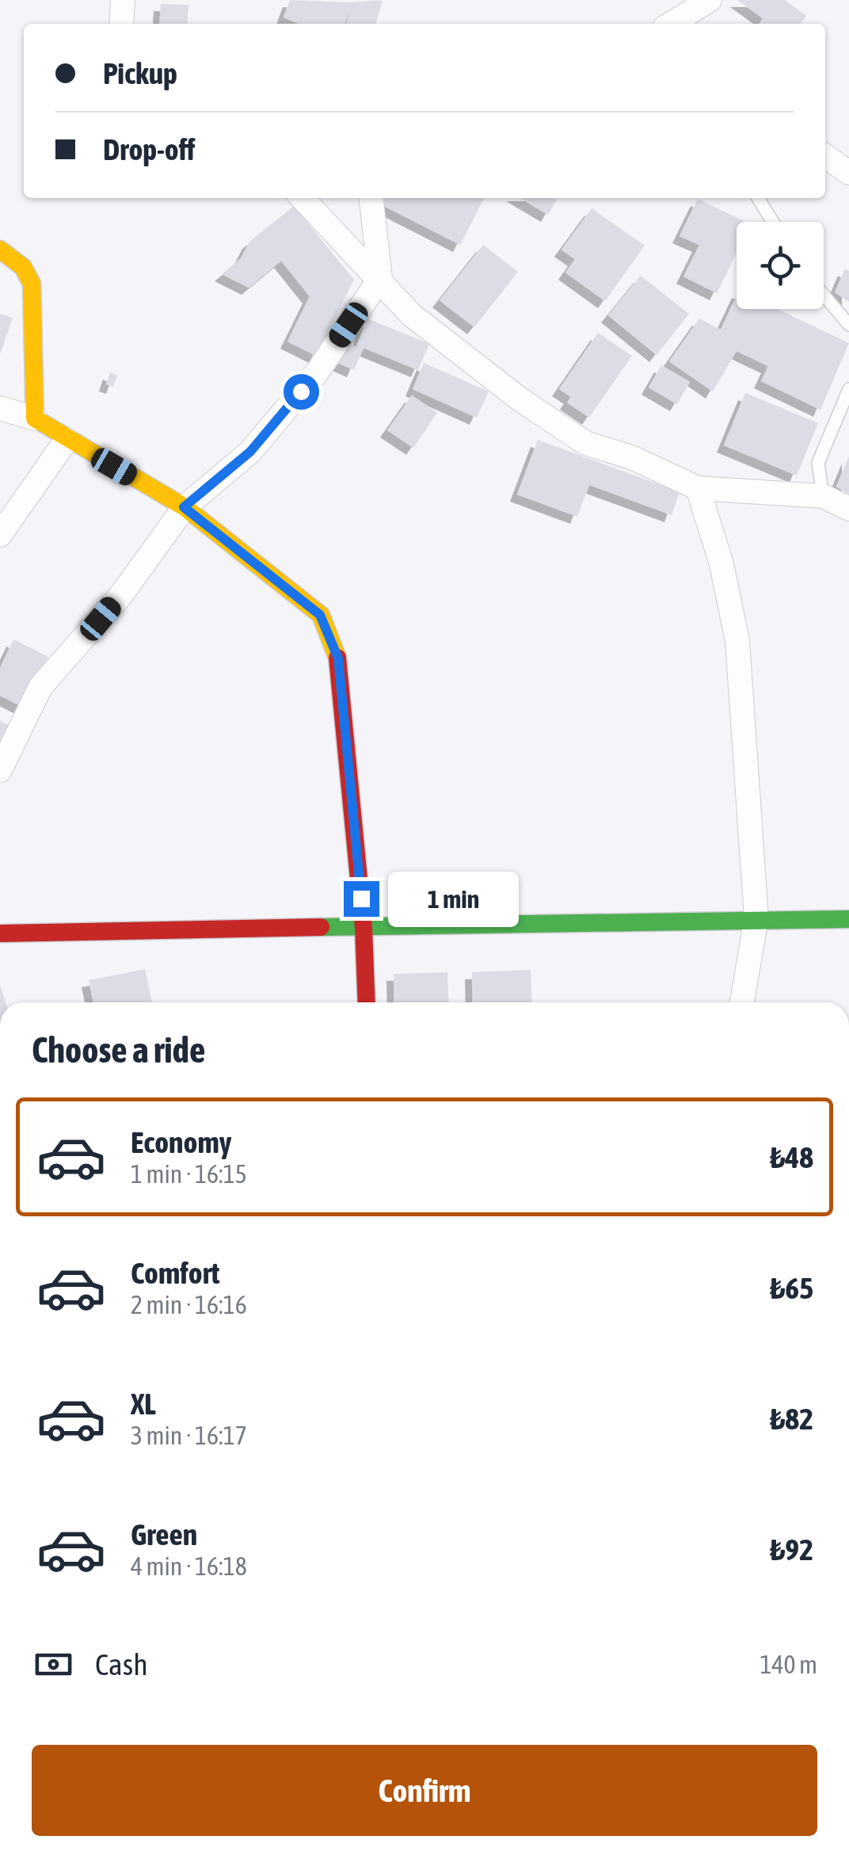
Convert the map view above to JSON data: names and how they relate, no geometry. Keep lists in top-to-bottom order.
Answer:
{
  "page": {
    "banner": ["Pickup", "Drop-off"],
    "bubble": "1 min",
    "heading": "Choose a ride",
    "list": [
      {
        "name": "Economy",
        "note": "1 min · 16:15",
        "value": "₺48"
      },
      {
        "name": "Comfort",
        "note": "2 min · 16:16",
        "value": "₺65"
      },
      {
        "name": "XL",
        "note": "3 min · 16:17",
        "value": "₺82"
      },
      {
        "name": "Green",
        "note": "4 min · 16:18",
        "value": "₺92"
      }
    ],
    "pay": ["Cash", "140 m"],
    "buttons": "Confirm"
  }
}
